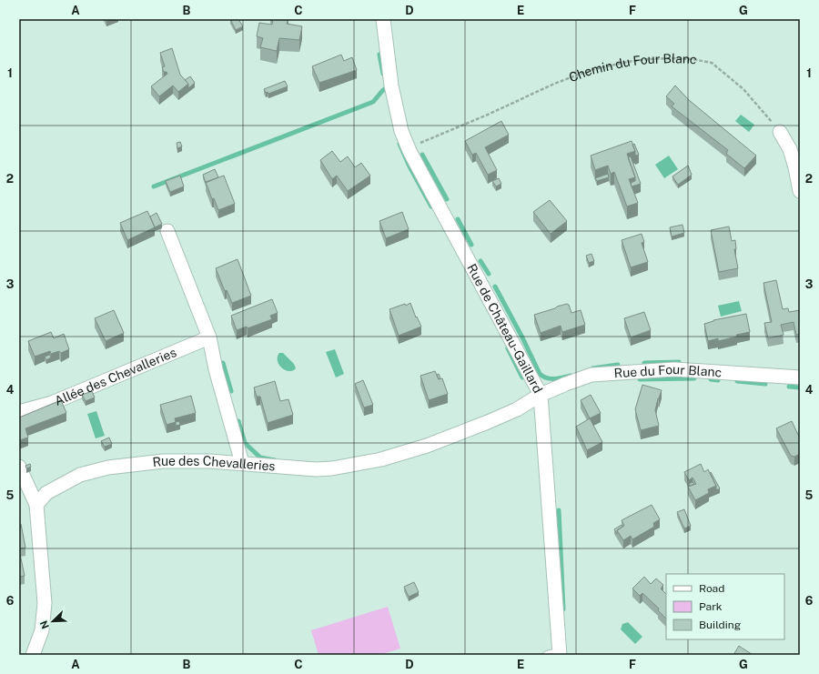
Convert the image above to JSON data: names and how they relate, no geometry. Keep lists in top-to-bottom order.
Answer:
{
  "streets": {
    "street": [
      "Rue de Château-Gaillard",
      "Rue du Four Blanc",
      "Allée des Chevalleries",
      "Rue des Chevalleries"
    ],
    "path": ["Chemin du Four Blanc"]
  },
  "crossings": [
    ["Chemin du Four Blanc", "Rue de Château-Gaillard"],
    ["Rue de Château-Gaillard", "Rue du Four Blanc"],
    ["Rue de Château-Gaillard", "Rue des Chevalleries"],
    ["Rue du Four Blanc", "Rue des Chevalleries"]
  ],
  "legend": ["Road", "Park", "Building"],
  "north": "bottom left",
  "grid": {
    "columns": [
      "A",
      "B",
      "C",
      "D",
      "E",
      "F",
      "G"
    ],
    "rows": [
      "1",
      "2",
      "3",
      "4",
      "5",
      "6"
    ]
  }
}
